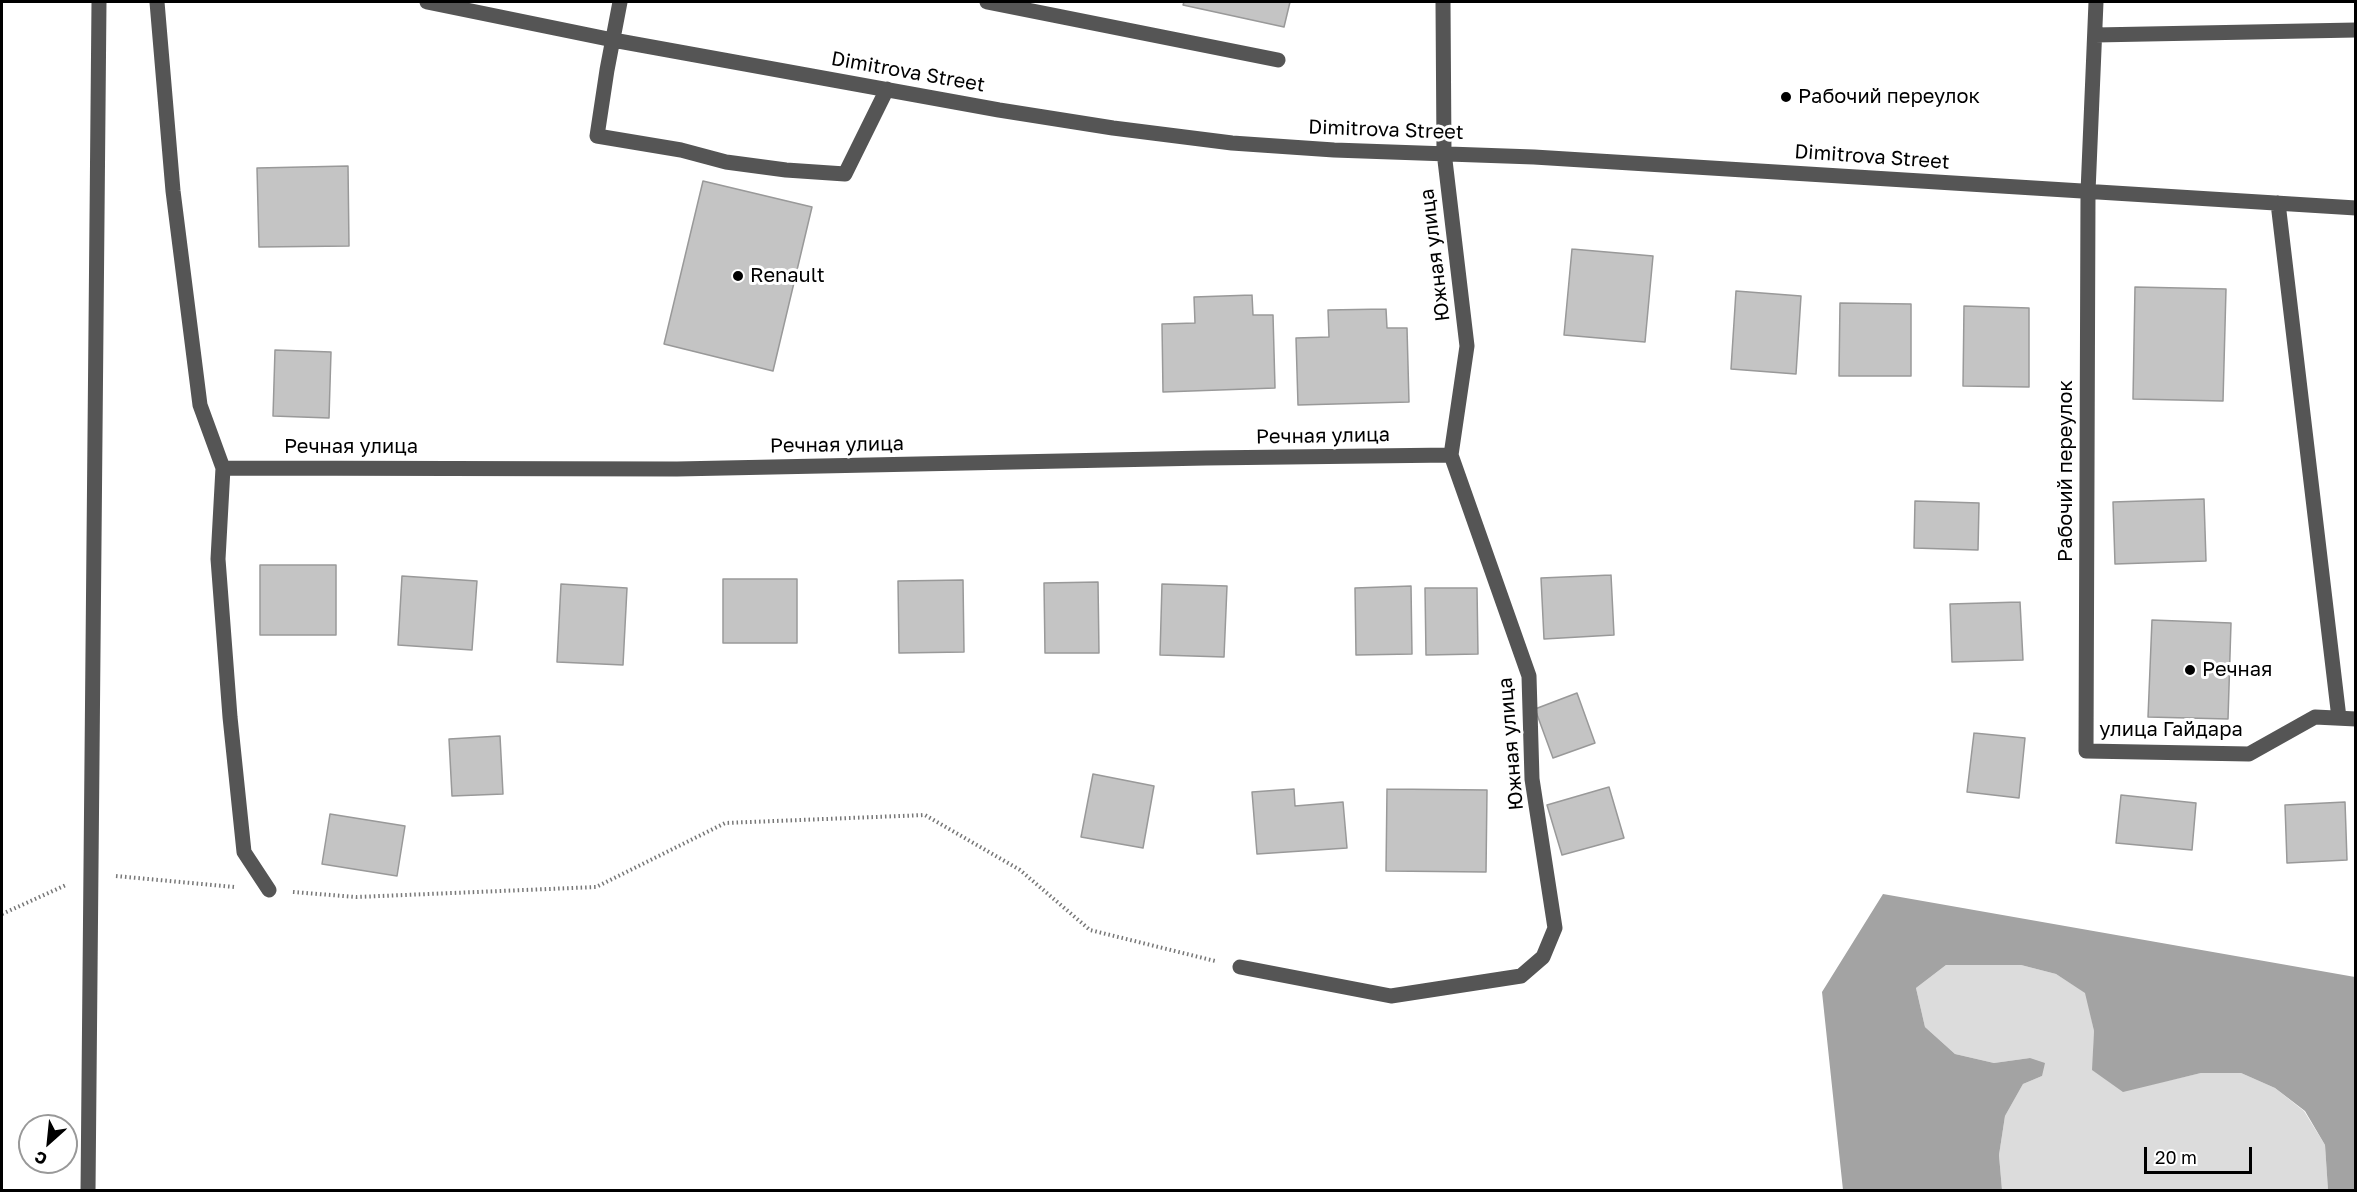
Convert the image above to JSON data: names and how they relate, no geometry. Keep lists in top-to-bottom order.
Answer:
{
  "streets": {
    "street": [
      "Dimitrova Street",
      "Южная улица",
      "Речная улица",
      "Рабочий переулок",
      "улица Гайдара"
    ]
  },
  "crossings": [
    ["Dimitrova Street", "Южная улица"],
    ["Dimitrova Street", "Рабочий переулок"],
    ["Южная улица", "Речная улица"],
    ["Рабочий переулок", "улица Гайдара"]
  ],
  "places": ["Рабочий переулок", "Renault", "Речная"],
  "scale_bar": "20 m",
  "north": "bottom left"
}
